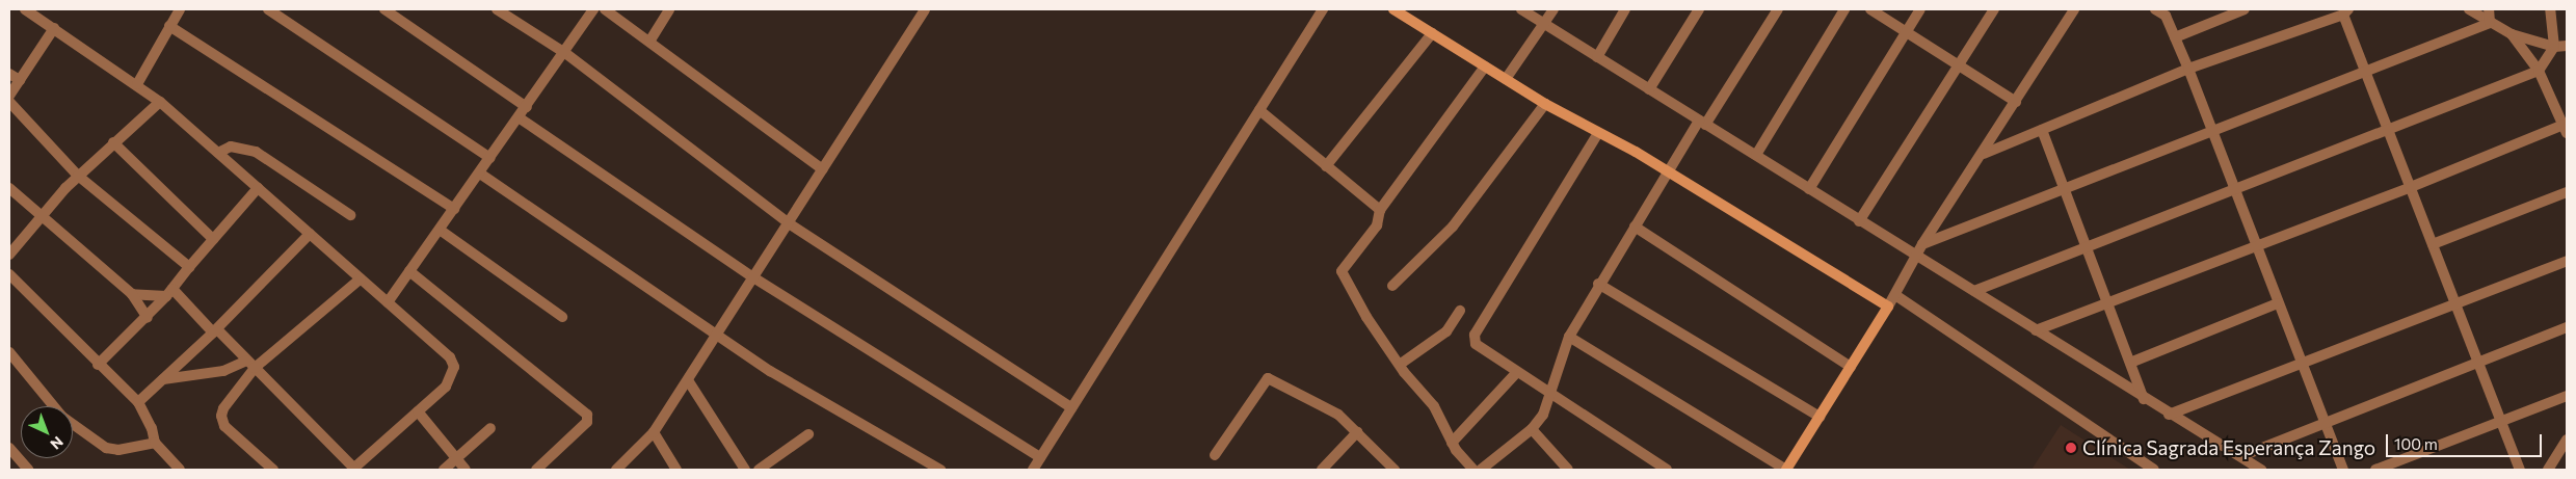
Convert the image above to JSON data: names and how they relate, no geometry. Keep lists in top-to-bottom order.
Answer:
{
  "places": ["Clínica Sagrada Esperança Zango"],
  "scale_bar": "100 m",
  "north": "bottom right"
}
